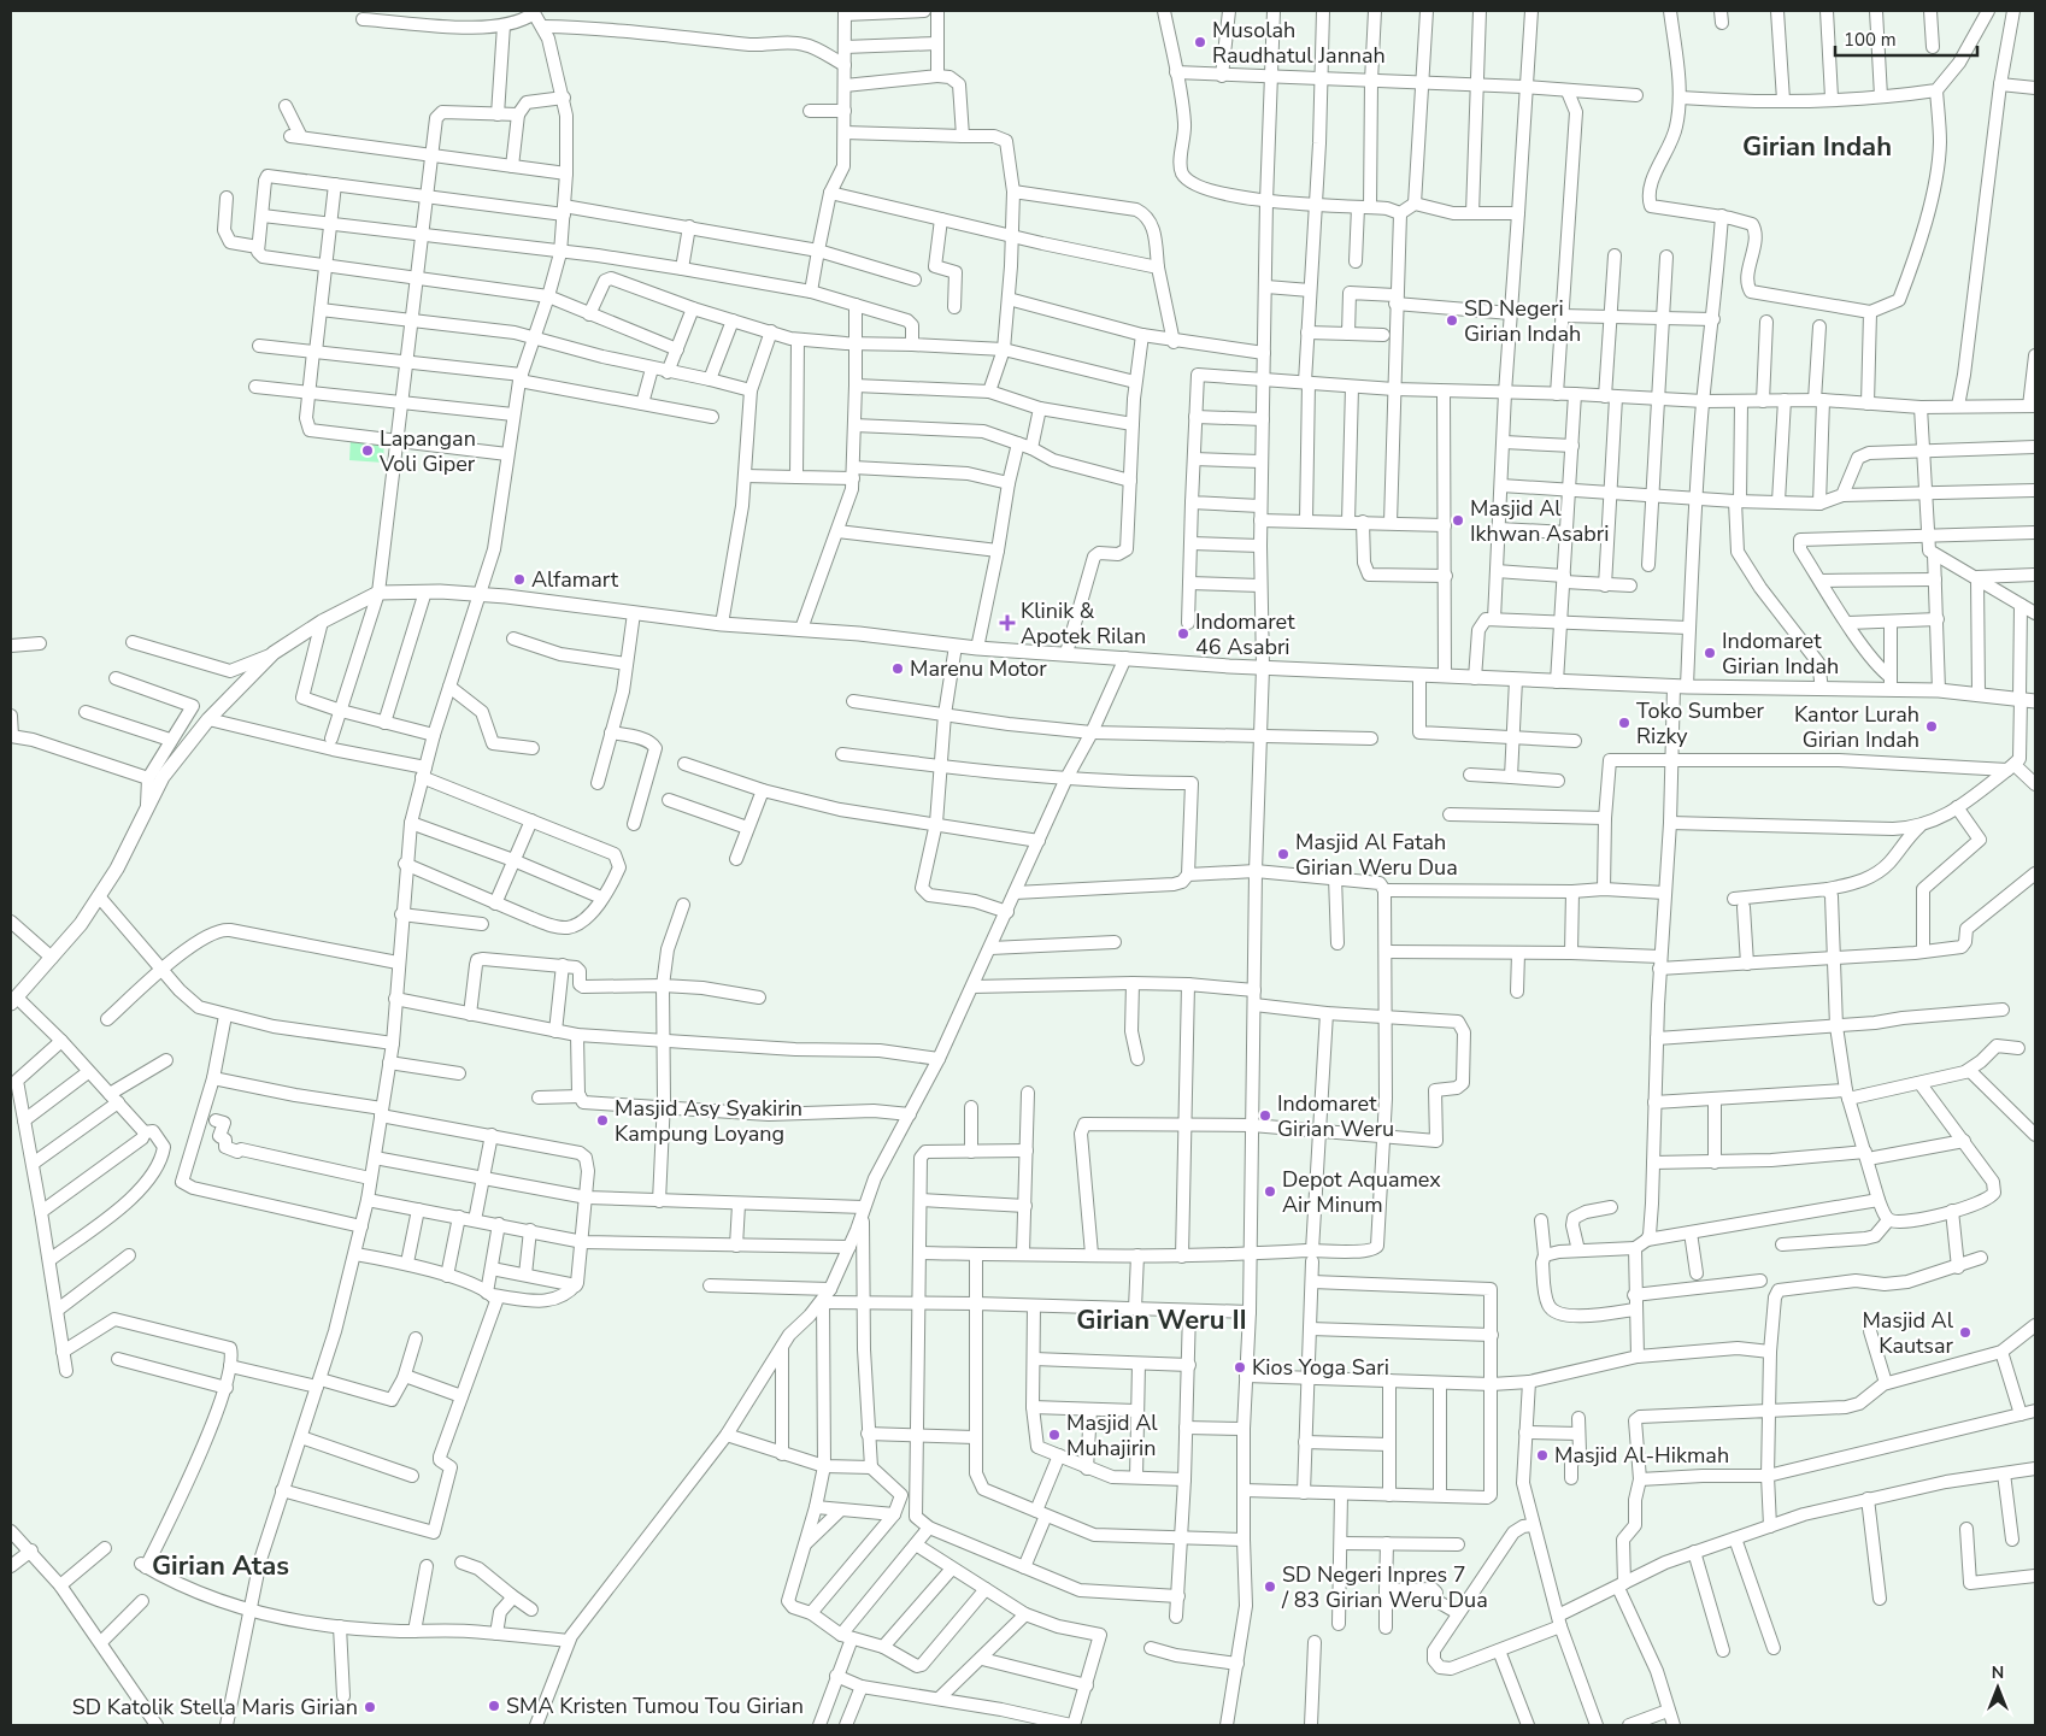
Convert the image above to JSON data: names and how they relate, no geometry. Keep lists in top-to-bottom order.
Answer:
{
  "districts": ["Girian Indah", "Girian Weru II", "Girian Atas"],
  "places": {
    "other": [
      "Musolah Raudhatul Jannah",
      "SD Negeri Girian Indah",
      "Lapangan Voli Giper",
      "Masjid Al Ikhwan Asabri",
      "Alfamart",
      "Indomaret 46 Asabri",
      "Indomaret Girian Indah",
      "Marenu Motor",
      "Toko Sumber Rizky",
      "Kantor Lurah Girian Indah",
      "Masjid Al Fatah Girian Weru Dua",
      "Indomaret Girian Weru",
      "Masjid Asy Syakirin Kampung Loyang",
      "Depot Aquamex Air Minum",
      "Masjid Al Kautsar",
      "Kios Yoga Sari",
      "Masjid Al Muhajirin",
      "Masjid Al-Hikmah",
      "SD Negeri Inpres 7 / 83 Girian Weru Dua",
      "SMA Kristen Tumou Tou Girian",
      "SD Katolik Stella Maris Girian"
    ],
    "health": ["Klinik & Apotek Rilan"]
  },
  "scale_bar": "100 m",
  "north": "top"
}
